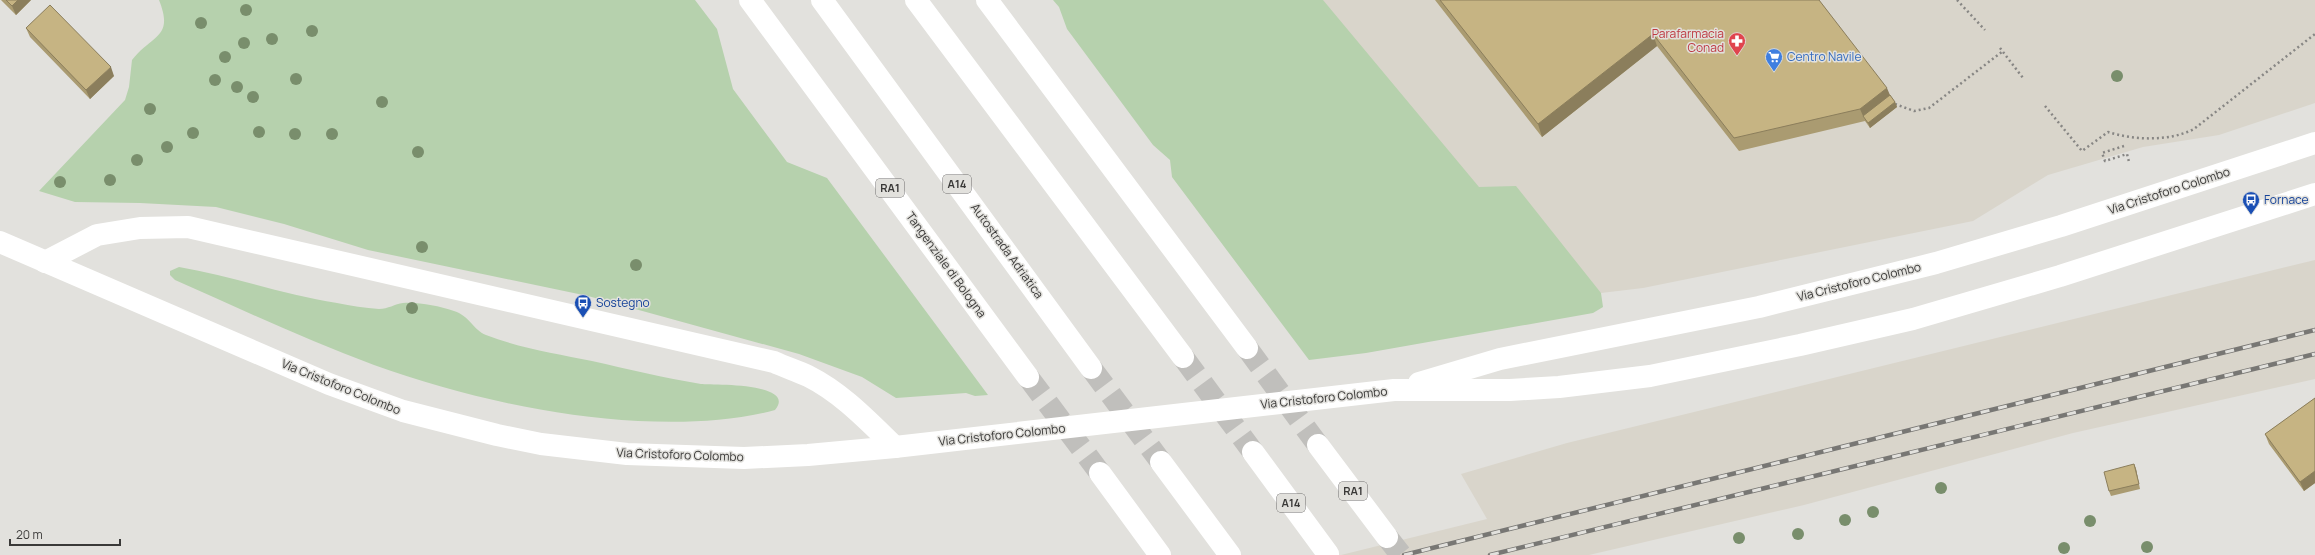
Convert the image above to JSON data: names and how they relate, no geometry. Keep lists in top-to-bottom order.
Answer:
{
  "streets": {
    "main road": [
      "A14",
      "RA1",
      "Via Cristoforo Colombo",
      "Autostrada Adriatica",
      "Tangenziale di Bologna"
    ]
  },
  "places": {
    "pharmacy": ["Parafarmacia Conad"],
    "supermarket": ["Centro Navile"],
    "bus stop": ["Fornace", "Sostegno"]
  },
  "scale_bar": "20 m"
}
